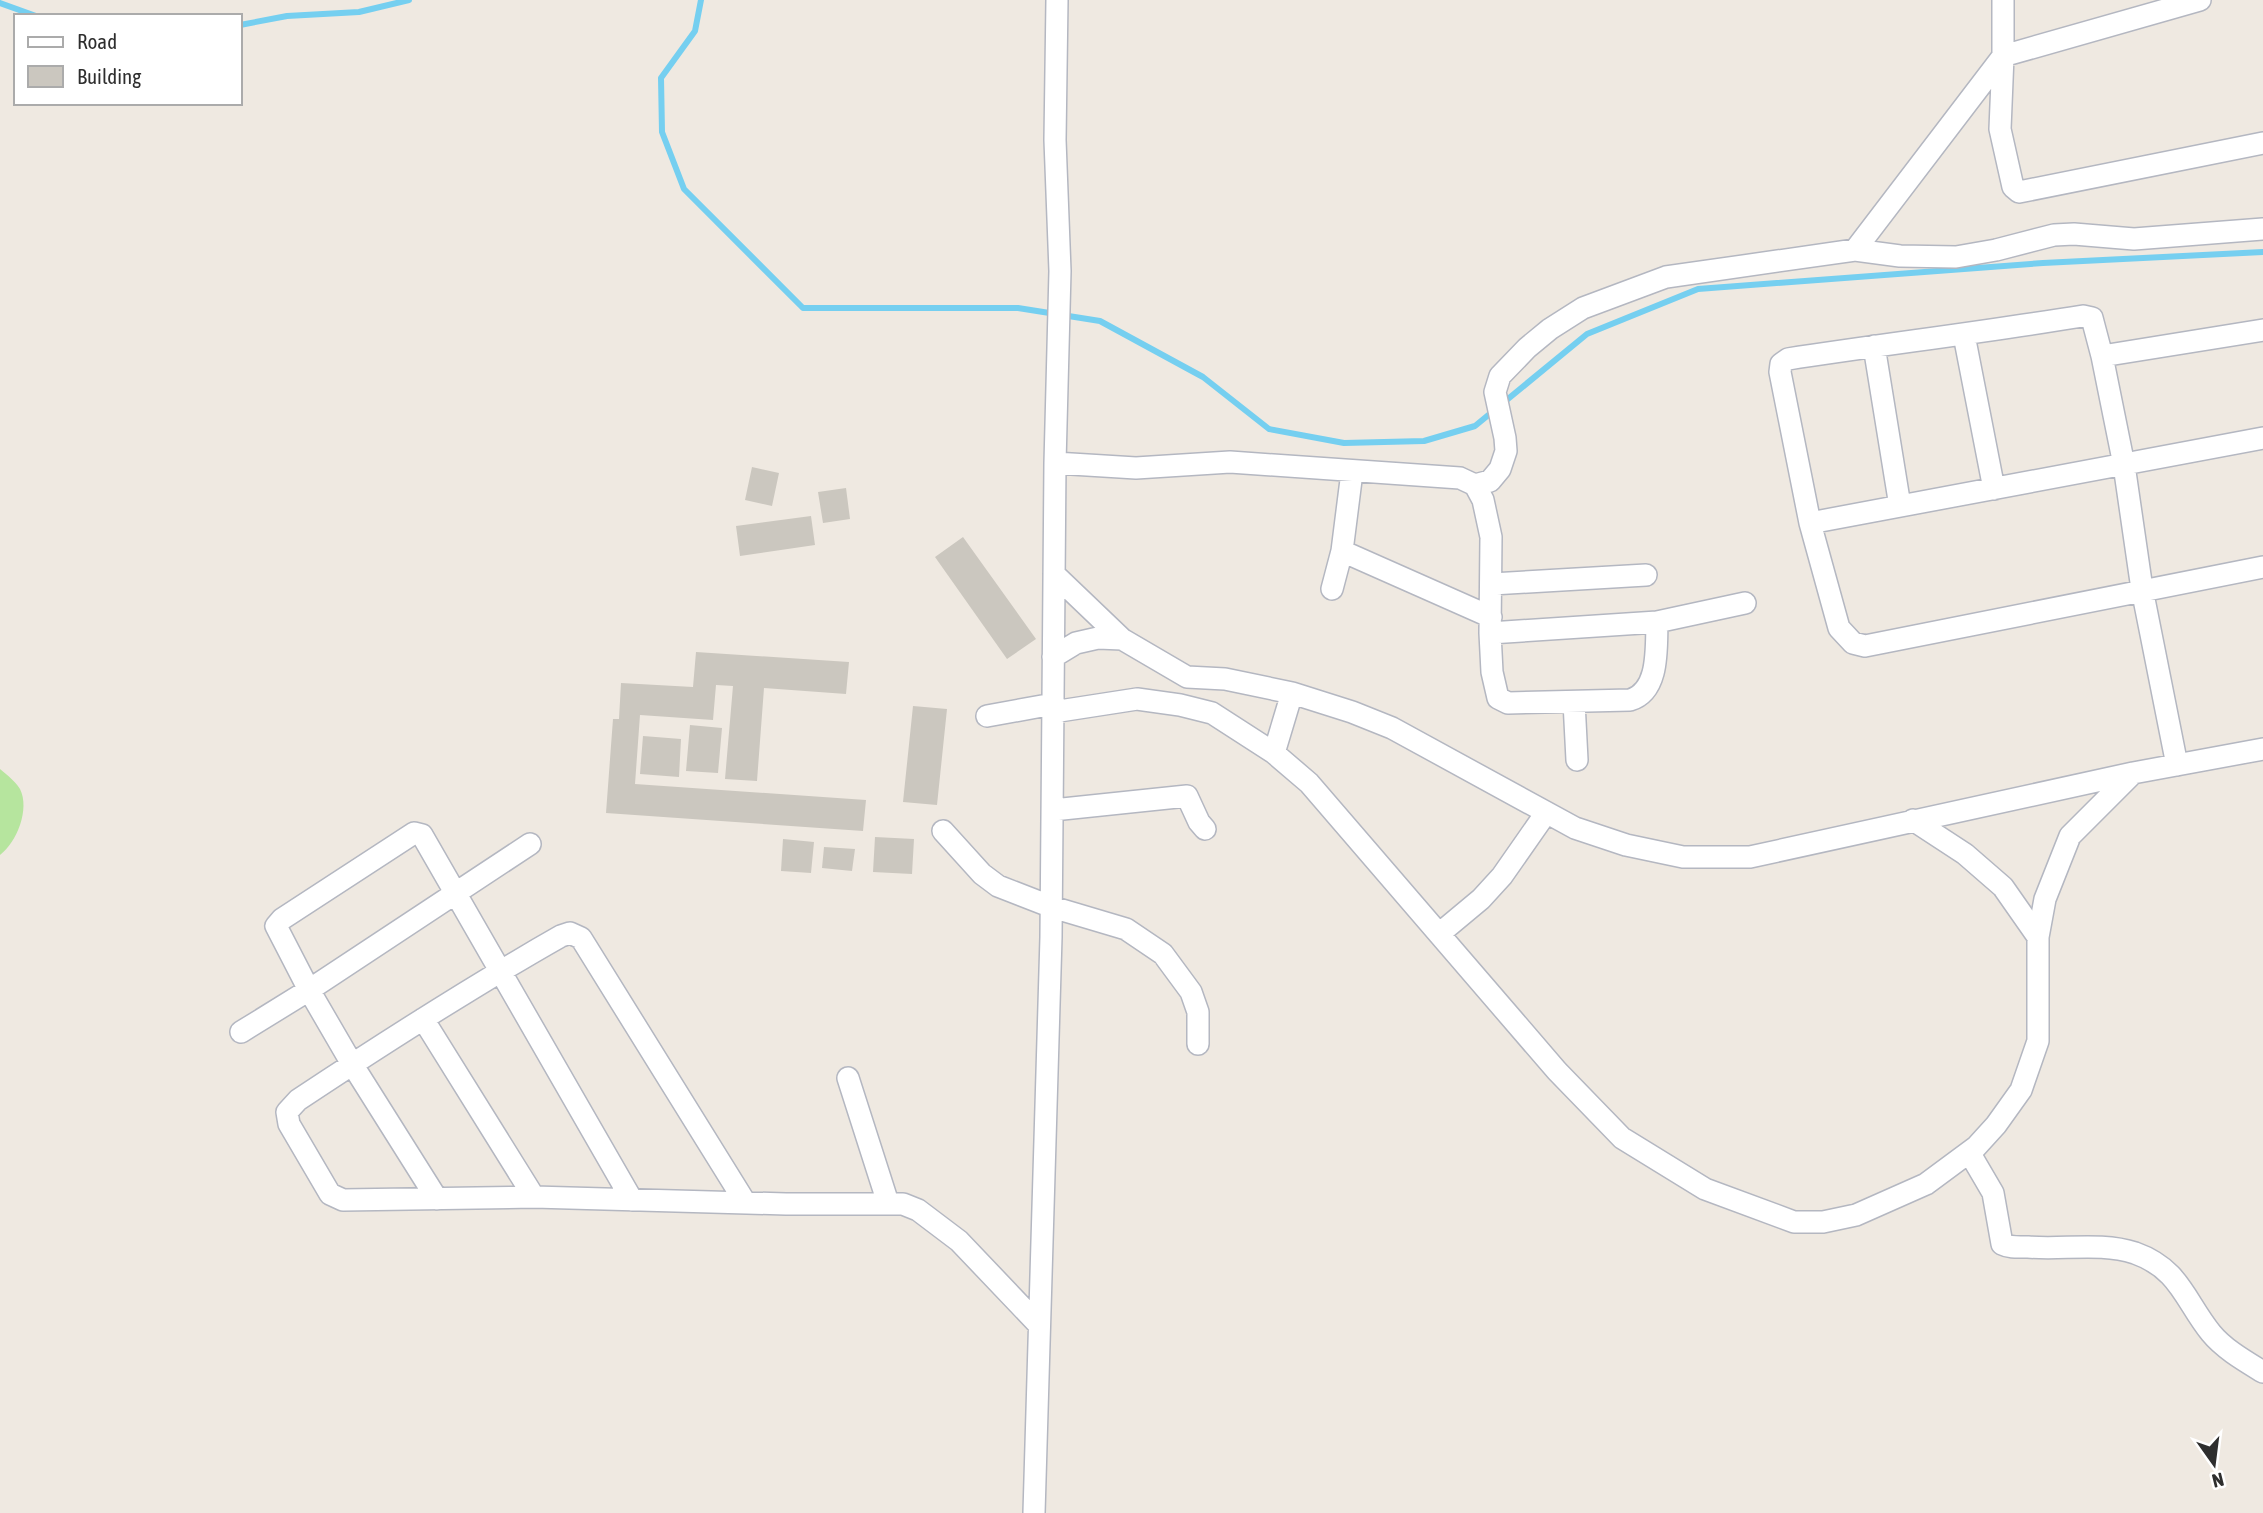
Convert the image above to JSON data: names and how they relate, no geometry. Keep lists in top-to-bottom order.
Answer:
{
  "legend": ["Road", "Building"],
  "north": "bottom"
}
